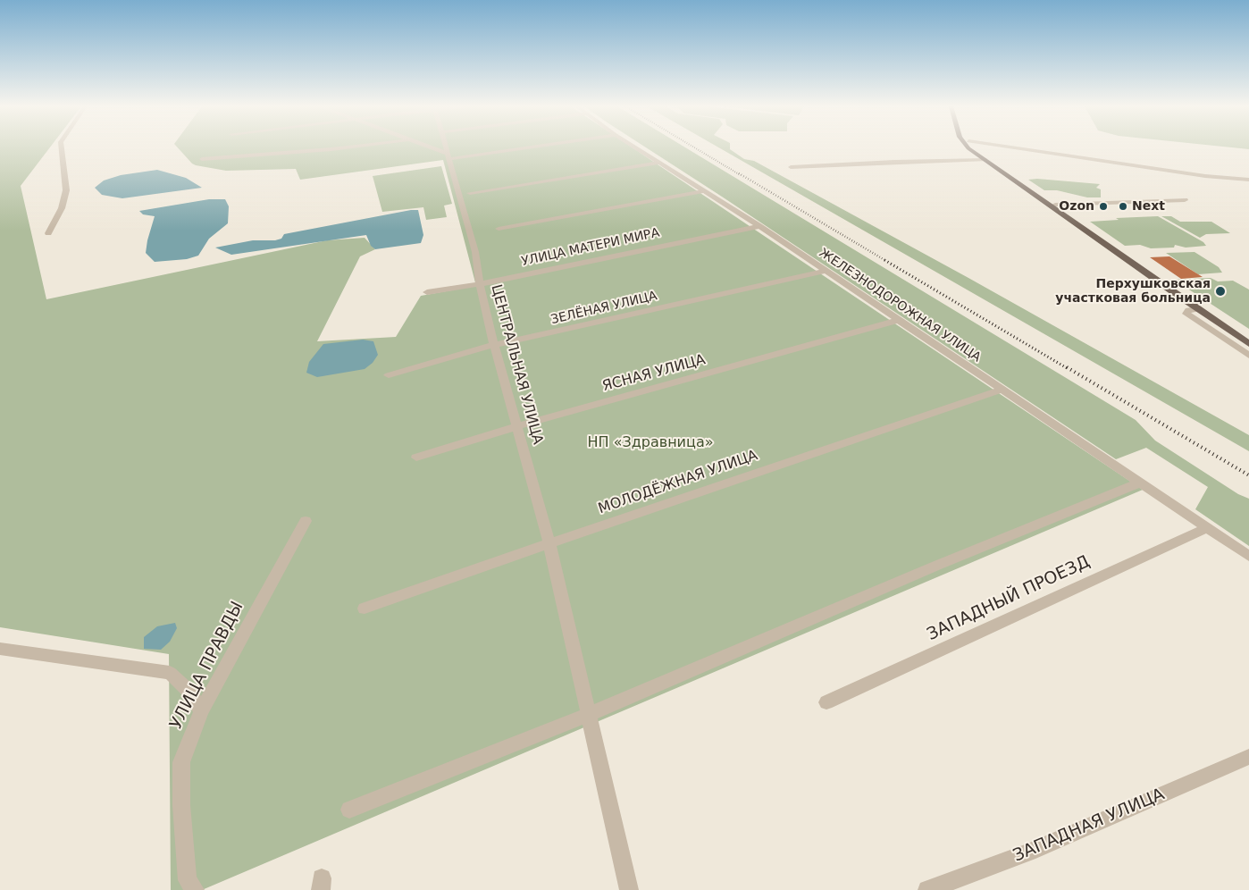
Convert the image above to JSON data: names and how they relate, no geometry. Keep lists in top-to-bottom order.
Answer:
{
  "streets": {
    "street": [
      "УЛИЦА МАТЕРИ МИРА",
      "ЖЕЛЕЗНОДОРОЖНАЯ УЛИЦА",
      "ЗЕЛЁНАЯ УЛИЦА",
      "ЦЕНТРАЛЬНАЯ УЛИЦА",
      "ЯСНАЯ УЛИЦА",
      "МОЛОДЁЖНАЯ УЛИЦА",
      "ЗАПАДНЫЙ ПРОЕЗД",
      "УЛИЦА ПРАВДЫ",
      "ЗАПАДНАЯ УЛИЦА"
    ]
  },
  "crossings": [
    ["УЛИЦА МАТЕРИ МИРА", "ЖЕЛЕЗНОДОРОЖНАЯ УЛИЦА"],
    ["УЛИЦА МАТЕРИ МИРА", "ЦЕНТРАЛЬНАЯ УЛИЦА"],
    ["ЖЕЛЕЗНОДОРОЖНАЯ УЛИЦА", "ЗЕЛЁНАЯ УЛИЦА"],
    ["ЖЕЛЕЗНОДОРОЖНАЯ УЛИЦА", "ЯСНАЯ УЛИЦА"],
    ["ЖЕЛЕЗНОДОРОЖНАЯ УЛИЦА", "МОЛОДЁЖНАЯ УЛИЦА"],
    ["ЖЕЛЕЗНОДОРОЖНАЯ УЛИЦА", "ЗАПАДНЫЙ ПРОЕЗД"],
    ["ЗЕЛЁНАЯ УЛИЦА", "ЦЕНТРАЛЬНАЯ УЛИЦА"],
    ["ЦЕНТРАЛЬНАЯ УЛИЦА", "ЯСНАЯ УЛИЦА"],
    ["ЦЕНТРАЛЬНАЯ УЛИЦА", "МОЛОДЁЖНАЯ УЛИЦА"]
  ],
  "parks": ["НП «Здравница»"],
  "places": ["Ozon", "Next", "Перхушковская участковая больница"]
}
